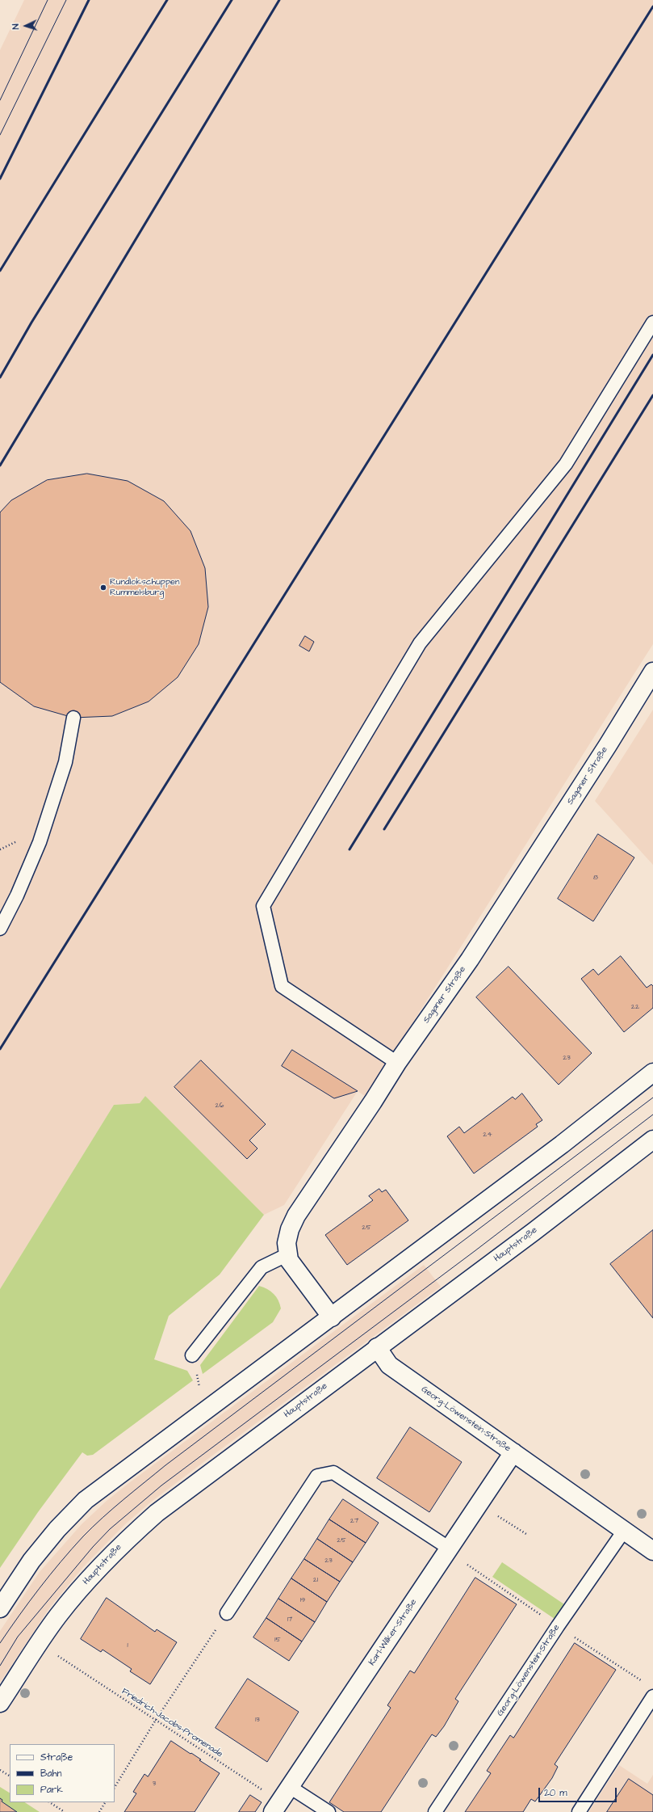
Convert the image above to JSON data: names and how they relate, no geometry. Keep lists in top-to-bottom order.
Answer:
{
  "streets": {
    "main road": [
      "Saganer Straße",
      "Hauptstraße",
      "Georg-Löwenstein-Straße",
      "Karl-Wilker-Straße"
    ],
    "path": ["Friedrich-Jacobs-Promenade"]
  },
  "crossings": [
    ["Hauptstraße", "Georg-Löwenstein-Straße"],
    ["Georg-Löwenstein-Straße", "Karl-Wilker-Straße"],
    ["Karl-Wilker-Straße", "Friedrich-Jacobs-Promenade"]
  ],
  "places": ["Rundlokschuppen Rummelsburg"],
  "house_numbers": [
    "8",
    "22",
    "23",
    "26",
    "24",
    "25",
    "27",
    "25",
    "23",
    "21",
    "19",
    "17",
    "15",
    "1",
    "13",
    "3"
  ],
  "legend": ["Straße", "Bahn", "Park"],
  "scale_bar": "20 m",
  "north": "left"
}
